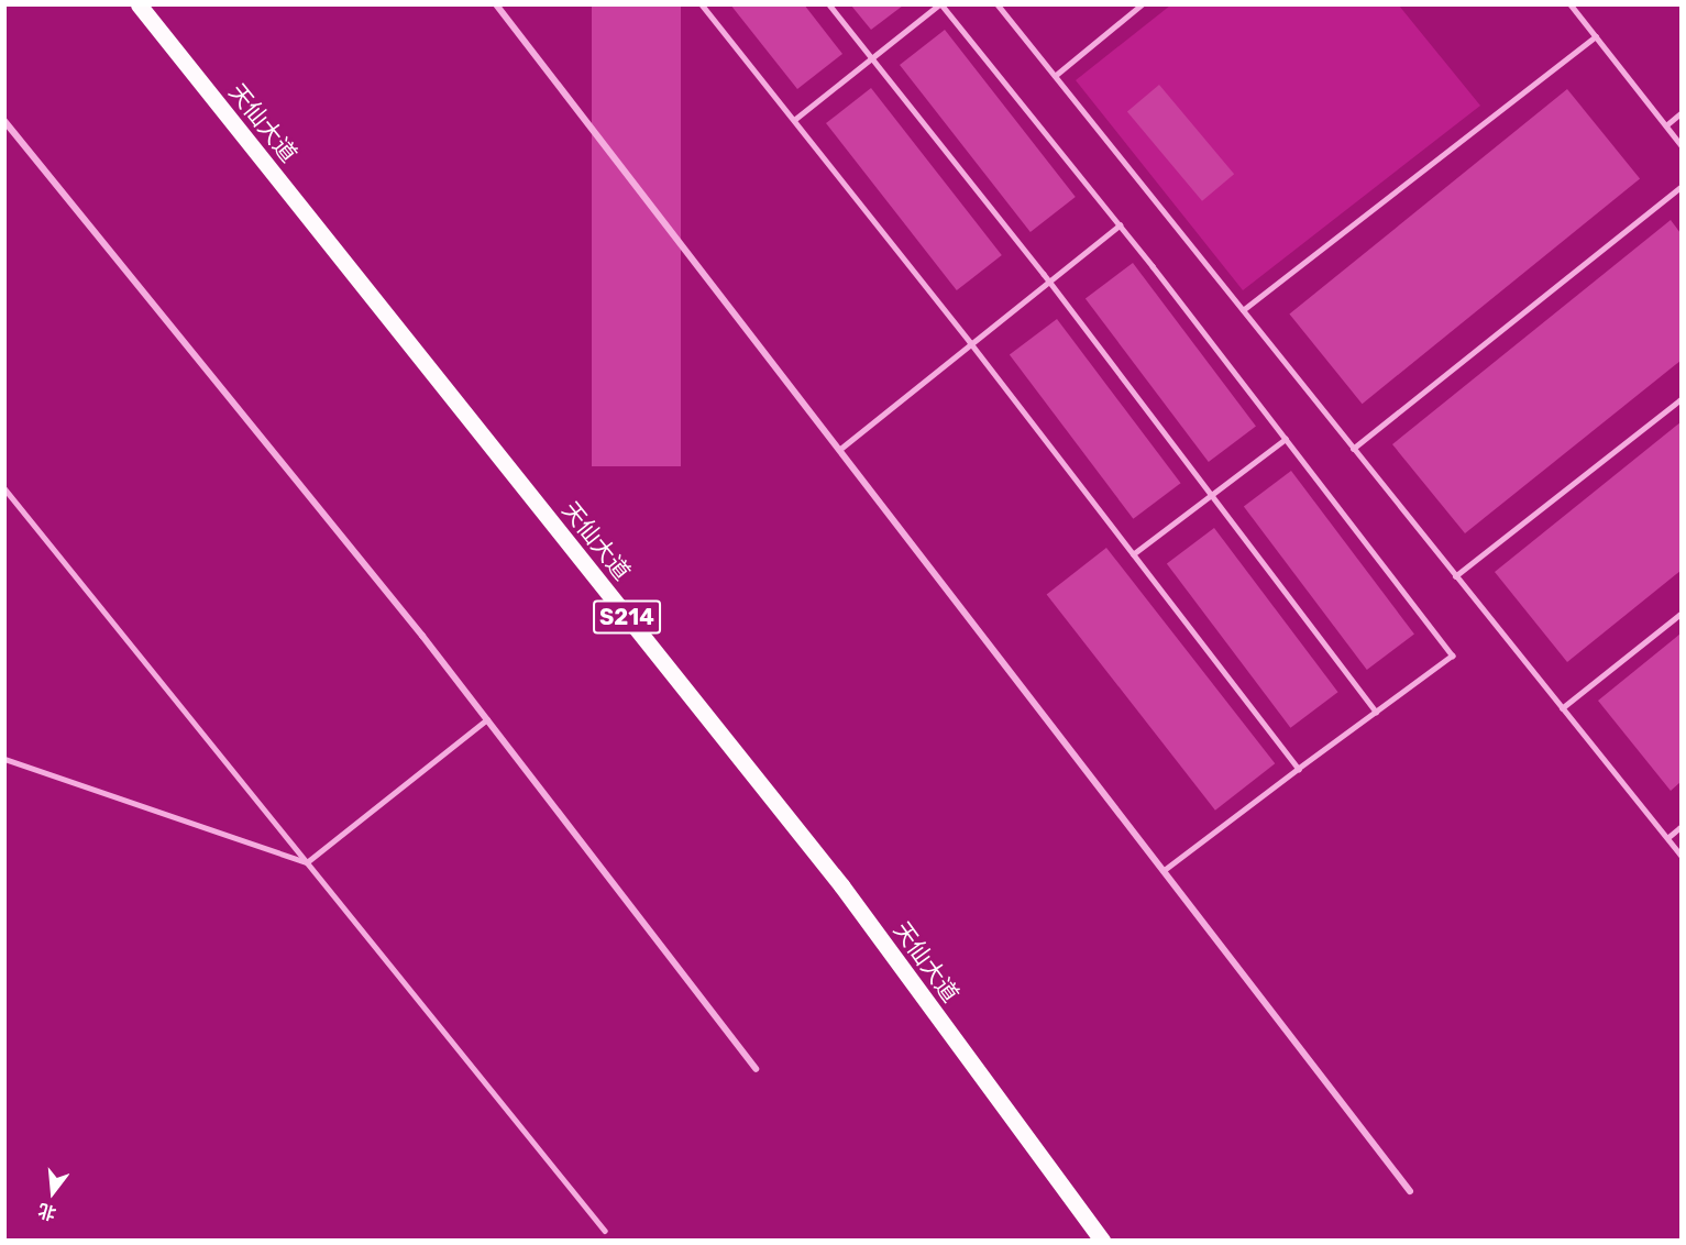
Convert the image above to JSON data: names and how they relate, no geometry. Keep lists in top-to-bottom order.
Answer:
{
  "streets": {
    "main road": ["天仙大道", "S214"]
  },
  "north": "bottom"
}
